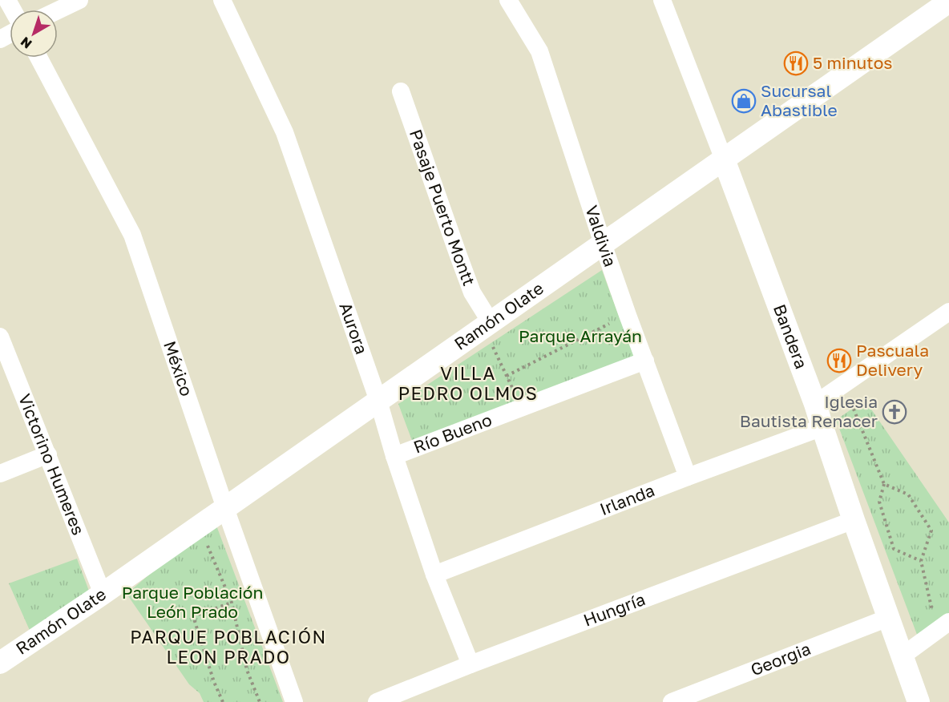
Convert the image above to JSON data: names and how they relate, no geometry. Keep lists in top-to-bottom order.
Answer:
{
  "streets": {
    "street": [
      "Pasaje Puerto Montt",
      "Valdivia",
      "Ramón Olate",
      "Aurora",
      "Bandera",
      "México",
      "Río Bueno",
      "Victorino Humeres",
      "Irlanda",
      "Hungría",
      "Georgia"
    ]
  },
  "crossings": [
    ["Pasaje Puerto Montt", "Ramón Olate"],
    ["Valdivia", "Ramón Olate"],
    ["Valdivia", "Río Bueno"],
    ["Valdivia", "Irlanda"],
    ["Ramón Olate", "Aurora"],
    ["Ramón Olate", "Bandera"],
    ["Ramón Olate", "México"],
    ["Ramón Olate", "Victorino Humeres"],
    ["Aurora", "Río Bueno"],
    ["Aurora", "Irlanda"],
    ["Aurora", "Hungría"],
    ["Bandera", "Irlanda"],
    ["Bandera", "Hungría"],
    ["Bandera", "Georgia"]
  ],
  "districts": ["VILLA PEDRO OLMOS", "PARQUE POBLACIÓN LEON PRADO"],
  "parks": ["Parque Arrayán", "Parque Población León Prado"],
  "places": {
    "restaurant": ["5 minutos", "Pascuala Delivery"],
    "shop": ["Sucursal Abastible"],
    "church": ["Iglesia Bautista Renacer"]
  },
  "north": "bottom left"
}
